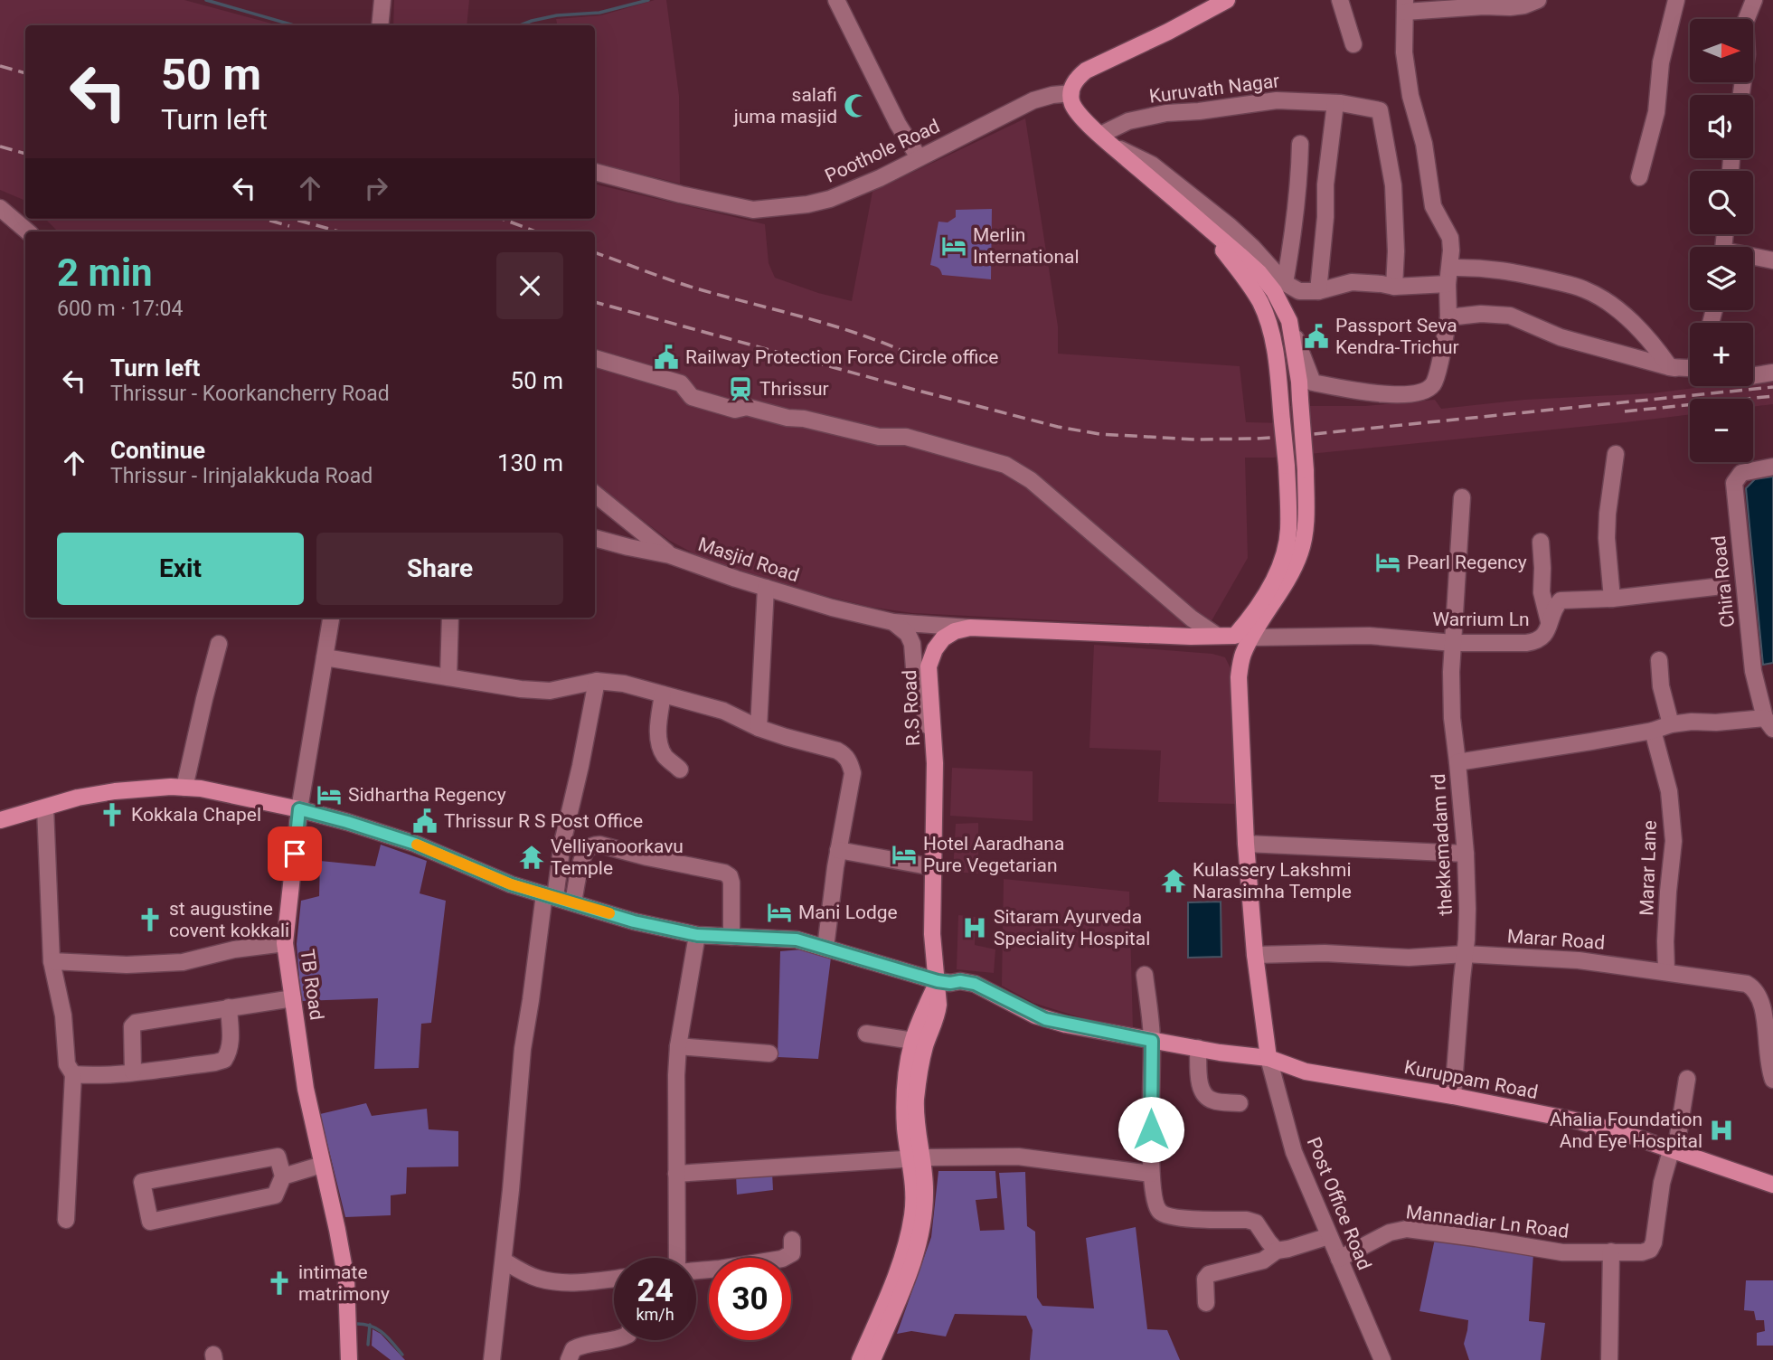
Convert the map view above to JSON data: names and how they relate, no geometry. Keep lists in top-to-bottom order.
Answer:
{
  "streets": {
    "main road": ["R.S Road", "TB Road", "Kuruppam Road"],
    "street": [
      "Kuruvath Nagar",
      "Poothole Road",
      "Masjid Road",
      "Chira Road",
      "Warrium Ln",
      "thekkemadam rd",
      "Marar Lane",
      "Marar Road",
      "Post Office Road",
      "Mannadiar Ln Road"
    ]
  },
  "crossings": [
    ["Masjid Road", "R.S Road"],
    ["Chira Road", "thekkemadam rd"],
    ["Warrium Ln", "R.S Road"],
    ["R.S Road", "Kuruppam Road"],
    ["thekkemadam rd", "Marar Lane"],
    ["thekkemadam rd", "Marar Road"],
    ["thekkemadam rd", "Kuruppam Road"],
    ["Marar Lane", "Marar Road"],
    ["TB Road", "Kuruppam Road"],
    ["Kuruppam Road", "Post Office Road"],
    ["Kuruppam Road", "Mannadiar Ln Road"],
    ["Post Office Road", "Mannadiar Ln Road"]
  ],
  "places": {
    "mosque": ["salafi juma masjid"],
    "hotel": [
      "Merlin International",
      "Pearl Regency",
      "Sidhartha Regency",
      "Hotel Aaradhana Pure Vegetarian",
      "Mani Lodge"
    ],
    "public building": ["Passport Seva Kendra-Trichur", "Railway Protection Force Circle office", "Thrissur R S Post Office"],
    "station": ["Thrissur"],
    "church": ["Kokkala Chapel", "st augustine covent kokkali", "intimate matrimony"],
    "temple": ["Velliyanoorkavu Temple", "Kulassery Lakshmi Narasimha Temple"],
    "hospital": ["Sitaram Ayurveda Speciality Hospital", "Ahalia Foundation And Eye Hospital"]
  },
  "north": "right",
  "page": {
    "map_buttons": ["+", "−"],
    "turn": ["50 m", "Turn left"],
    "heading": ["2 min", "600 m · 17:04"],
    "list": [
      {
        "name": "Turn left",
        "note": "Thrissur - Koorkancherry Road",
        "value": "50 m"
      },
      {
        "name": "Continue",
        "note": "Thrissur - Irinjalakkuda Road",
        "value": "130 m"
      }
    ],
    "buttons": ["Exit", "Share"],
    "speed": "24 km/h",
    "limit": "30"
  }
}
